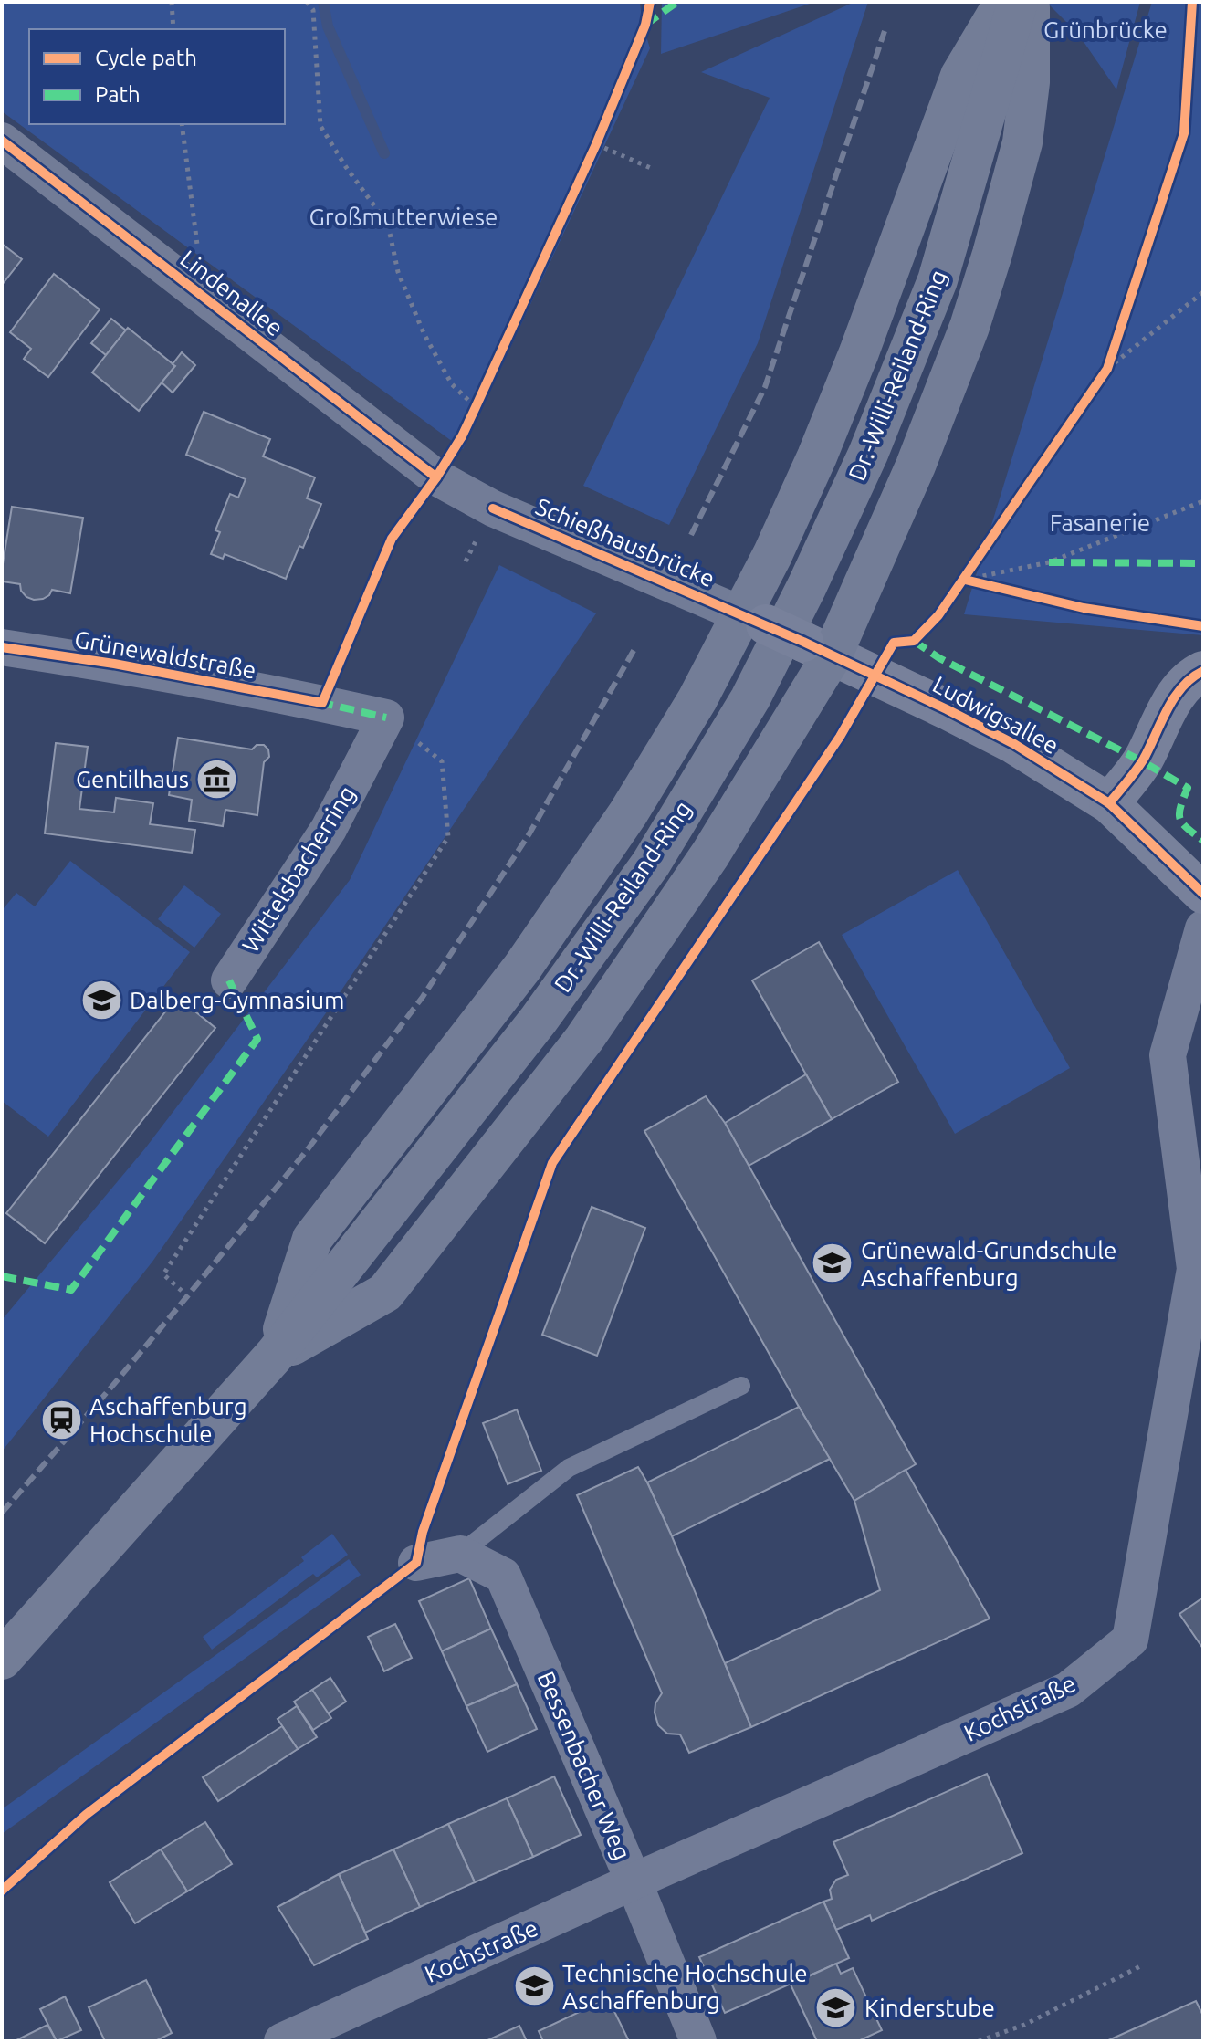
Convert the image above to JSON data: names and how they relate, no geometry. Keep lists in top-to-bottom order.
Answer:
{
  "streets": {
    "highway": ["Dr.-Willi-Reiland-Ring"],
    "street": [
      "Lindenallee",
      "Schießhausbrücke",
      "Grünewaldstraße",
      "Ludwigsallee",
      "Wittelsbacherring",
      "Kochstraße",
      "Bessenbacher Weg"
    ]
  },
  "crossings": [
    ["Lindenallee", "Schießhausbrücke"],
    ["Schießhausbrücke", "Ludwigsallee"],
    ["Grünewaldstraße", "Wittelsbacherring"],
    ["Kochstraße", "Bessenbacher Weg"]
  ],
  "parks": ["Grünbrücke", "Großmutterwiese", "Fasanerie"],
  "places": {
    "museum": ["Gentilhaus"],
    "school or university": [
      "Dalberg-Gymnasium",
      "Grünewald-Grundschule Aschaffenburg",
      "Technische Hochschule Aschaffenburg",
      "Kinderstube"
    ],
    "station": ["Aschaffenburg Hochschule"]
  },
  "legend": ["Cycle path", "Path"]
}
